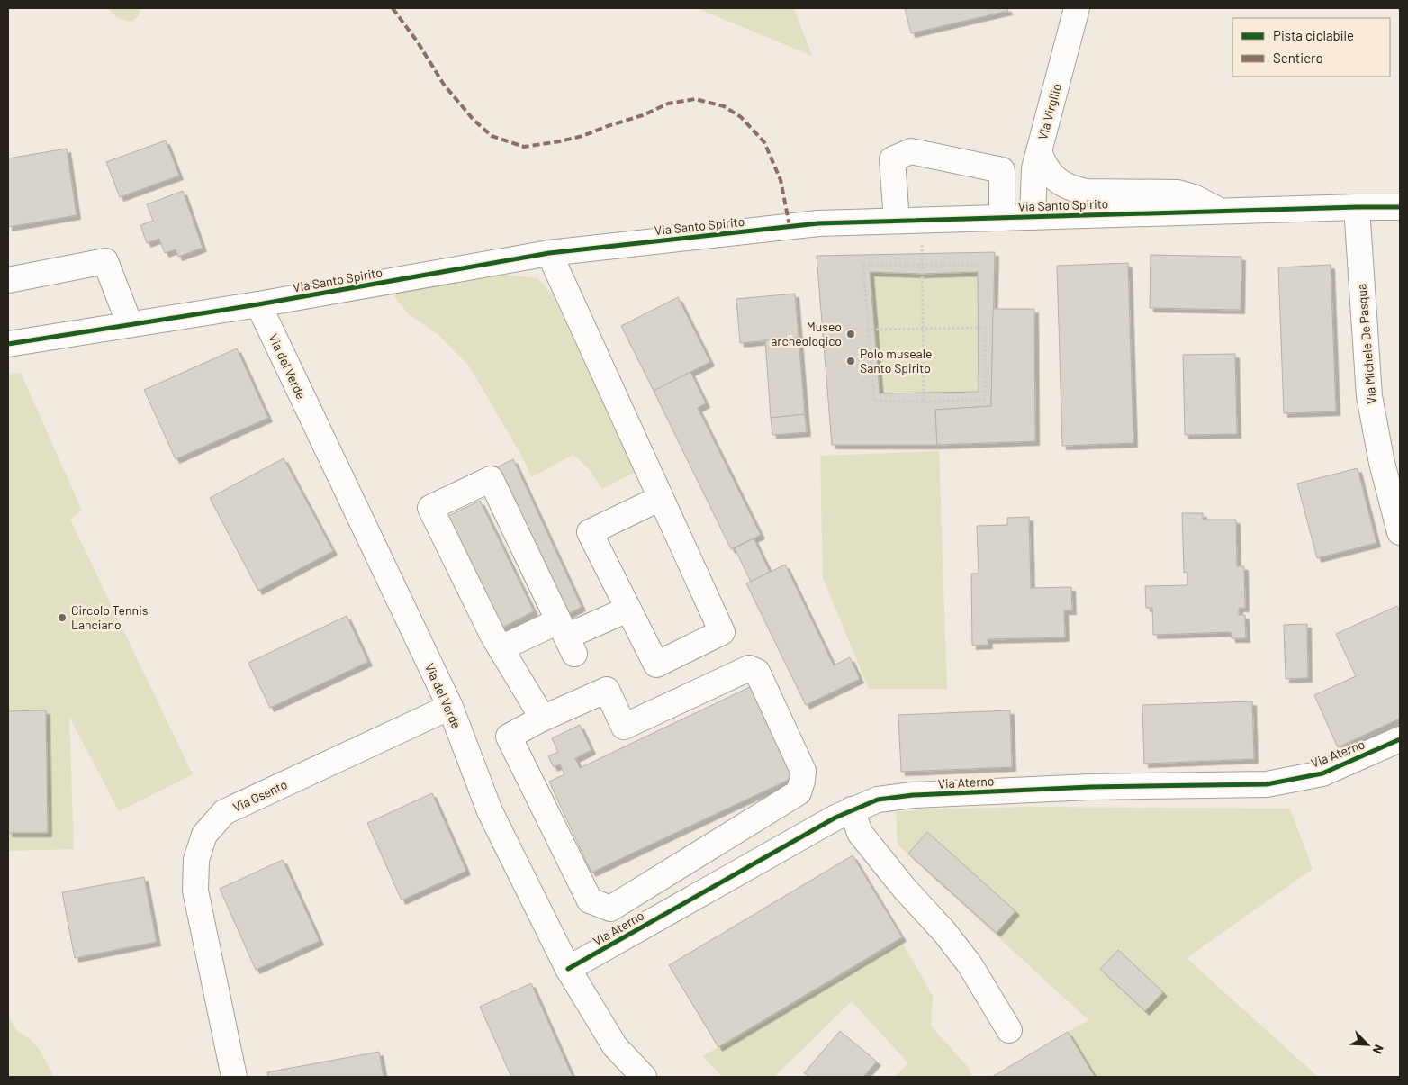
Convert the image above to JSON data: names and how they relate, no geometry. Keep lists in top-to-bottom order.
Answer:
{
  "streets": {
    "street": [
      "Via Virgilio",
      "Via Santo Spirito",
      "Via Michele De Pasqua",
      "Via del Verde",
      "Via Aterno",
      "Via Osento"
    ]
  },
  "crossings": [
    ["Via Virgilio", "Via Santo Spirito"],
    ["Via Santo Spirito", "Via Michele De Pasqua"],
    ["Via Santo Spirito", "Via del Verde"],
    ["Via del Verde", "Via Aterno"],
    ["Via del Verde", "Via Osento"]
  ],
  "places": ["Museo archeologico", "Polo museale Santo Spirito", "Circolo Tennis Lanciano"],
  "legend": ["Pista ciclabile", "Sentiero"],
  "north": "bottom right"
}
